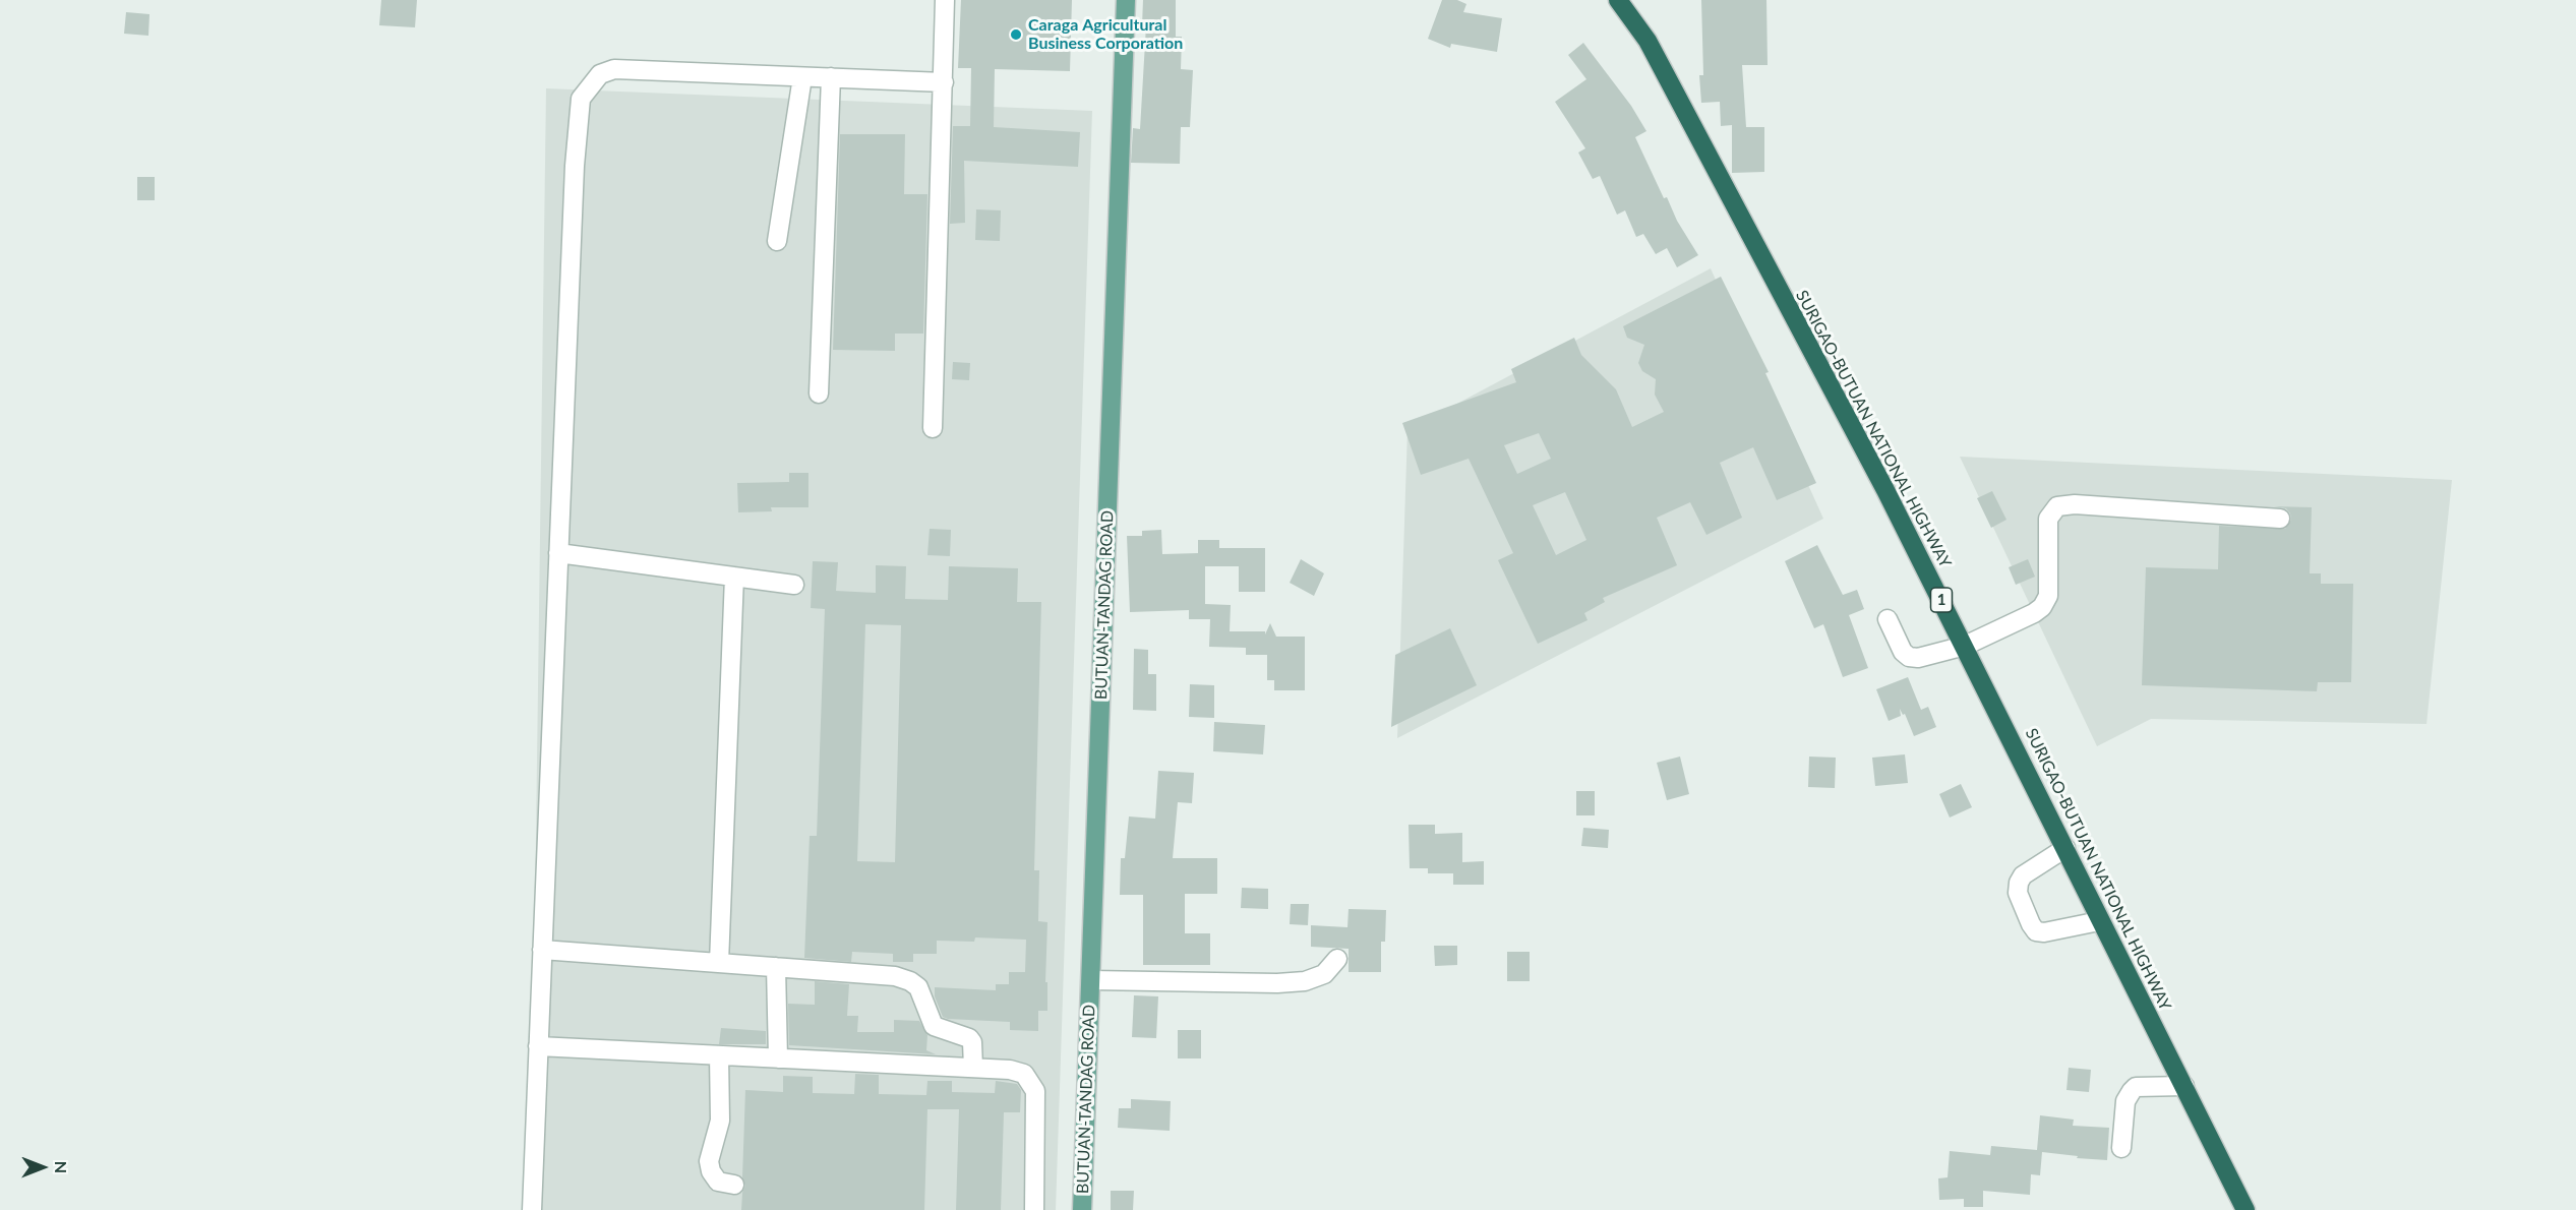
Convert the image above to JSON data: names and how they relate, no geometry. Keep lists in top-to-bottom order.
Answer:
{
  "streets": {
    "highway": ["SURIGAO-BUTUAN NATIONAL HIGHWAY", "1"],
    "main road": ["BUTUAN-TANDAG ROAD"]
  },
  "places": ["Caraga Agricultural Business Corporation"],
  "north": "right"
}
